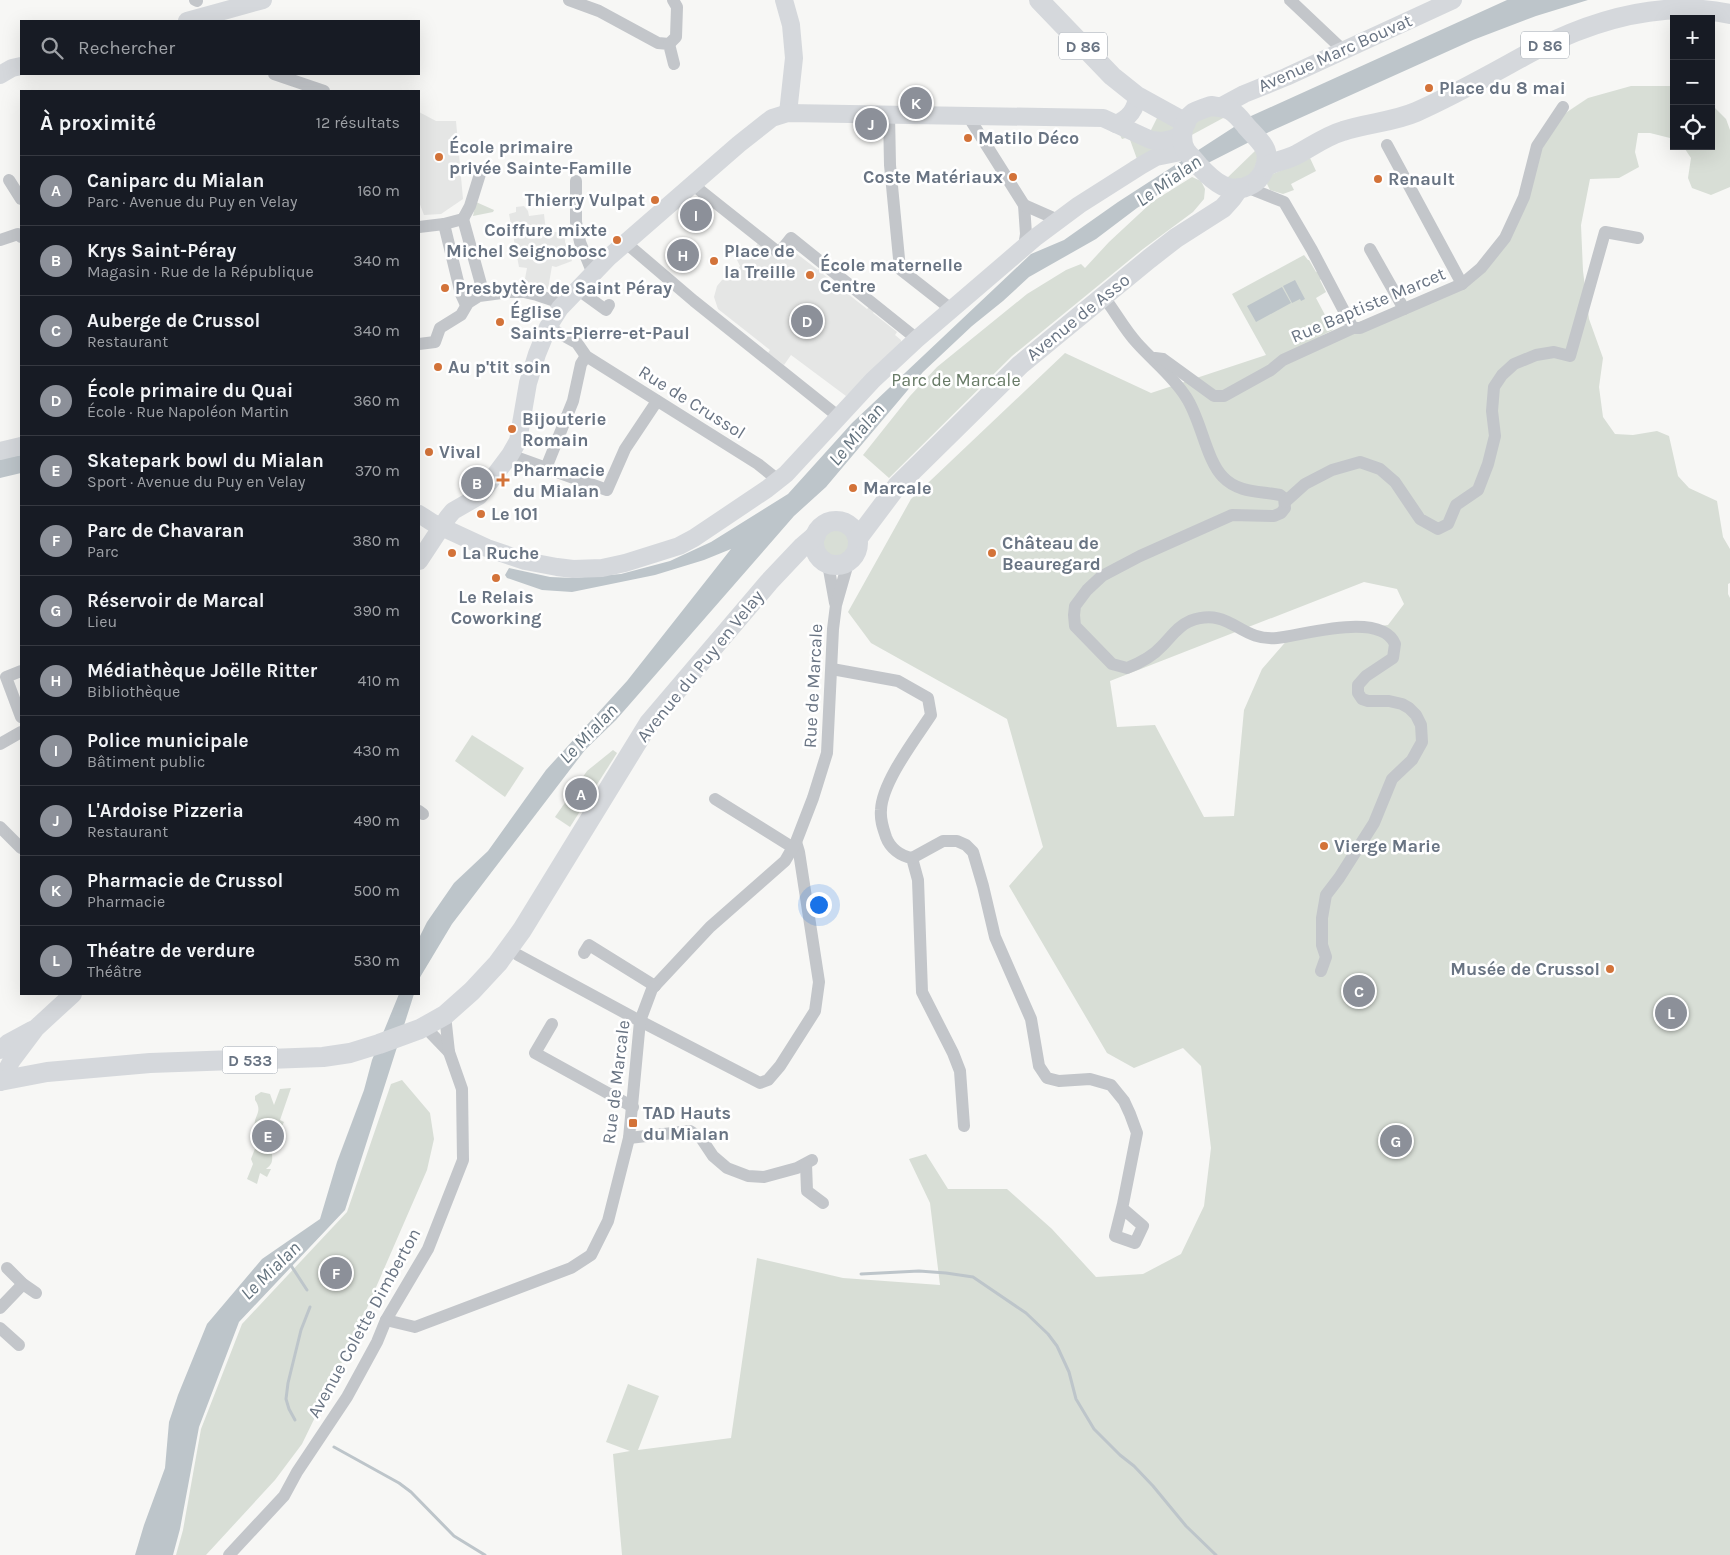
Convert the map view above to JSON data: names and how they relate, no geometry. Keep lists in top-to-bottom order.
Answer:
{
  "streets": {
    "main road": [
      "D 86",
      "Avenue de Asso",
      "Avenue du Puy en Velay",
      "D 533"
    ],
    "street": [
      "Avenue Marc Bouvat",
      "Rue Baptiste Marcet",
      "Rue de Crussol",
      "Rue de Marcale",
      "Avenue Colette Dimberton"
    ]
  },
  "crossings": [
    ["D 86", "Avenue Marc Bouvat"],
    ["D 86", "Avenue de Asso"],
    ["Avenue Marc Bouvat", "Avenue de Asso"],
    ["Avenue de Asso", "Avenue du Puy en Velay"],
    ["Avenue de Asso", "Rue de Marcale"],
    ["Avenue du Puy en Velay", "Rue de Marcale"],
    ["Avenue du Puy en Velay", "Avenue Colette Dimberton"],
    ["Rue de Marcale", "Avenue Colette Dimberton"]
  ],
  "water": ["Le Mialan"],
  "parks": ["Parc de Marcale"],
  "places": {
    "other": [
      "Place du 8 mai",
      "Matilo Déco",
      "École primaire privée Sainte-Famille",
      "Coste Matériaux",
      "Renault",
      "Thierry Vulpat",
      "Coiffure mixte Michel Seignobosc",
      "Place de la Treille",
      "École maternelle Centre",
      "Presbytère de Saint Péray",
      "Église Saints-Pierre-et-Paul",
      "Au p'tit soin",
      "Bijouterie Romain",
      "Vival",
      "Marcale",
      "Le 101",
      "La Ruche",
      "Château de Beauregard",
      "Le Relais Coworking",
      "Vierge Marie",
      "Musée de Crussol"
    ],
    "health": ["Pharmacie du Mialan"],
    "transit": ["TAD Hauts du Mialan"]
  },
  "page": {
    "map_buttons": ["+", "−"],
    "search": "Rechercher",
    "pins": [
      "K",
      "J",
      "I",
      "H",
      "D",
      "B",
      "A",
      "C",
      "L",
      "E",
      "G",
      "F"
    ],
    "heading": ["À proximité", "12 résultats"],
    "list": [
      {
        "mark": "A",
        "name": "Caniparc du Mialan",
        "note": "Parc · Avenue du Puy en Velay",
        "value": "160 m"
      },
      {
        "mark": "B",
        "name": "Krys Saint-Péray",
        "note": "Magasin · Rue de la République",
        "value": "340 m"
      },
      {
        "mark": "C",
        "name": "Auberge de Crussol",
        "note": "Restaurant",
        "value": "340 m"
      },
      {
        "mark": "D",
        "name": "École primaire du Quai",
        "note": "École · Rue Napoléon Martin",
        "value": "360 m"
      },
      {
        "mark": "E",
        "name": "Skatepark bowl du Mialan",
        "note": "Sport · Avenue du Puy en Velay",
        "value": "370 m"
      },
      {
        "mark": "F",
        "name": "Parc de Chavaran",
        "note": "Parc",
        "value": "380 m"
      },
      {
        "mark": "G",
        "name": "Réservoir de Marcal",
        "note": "Lieu",
        "value": "390 m"
      },
      {
        "mark": "H",
        "name": "Médiathèque Joëlle Ritter",
        "note": "Bibliothèque",
        "value": "410 m"
      },
      {
        "mark": "I",
        "name": "Police municipale",
        "note": "Bâtiment public",
        "value": "430 m"
      },
      {
        "mark": "J",
        "name": "L'Ardoise Pizzeria",
        "note": "Restaurant",
        "value": "490 m"
      },
      {
        "mark": "K",
        "name": "Pharmacie de Crussol",
        "note": "Pharmacie",
        "value": "500 m"
      },
      {
        "mark": "L",
        "name": "Théatre de verdure",
        "note": "Théâtre",
        "value": "530 m"
      }
    ]
  }
}
